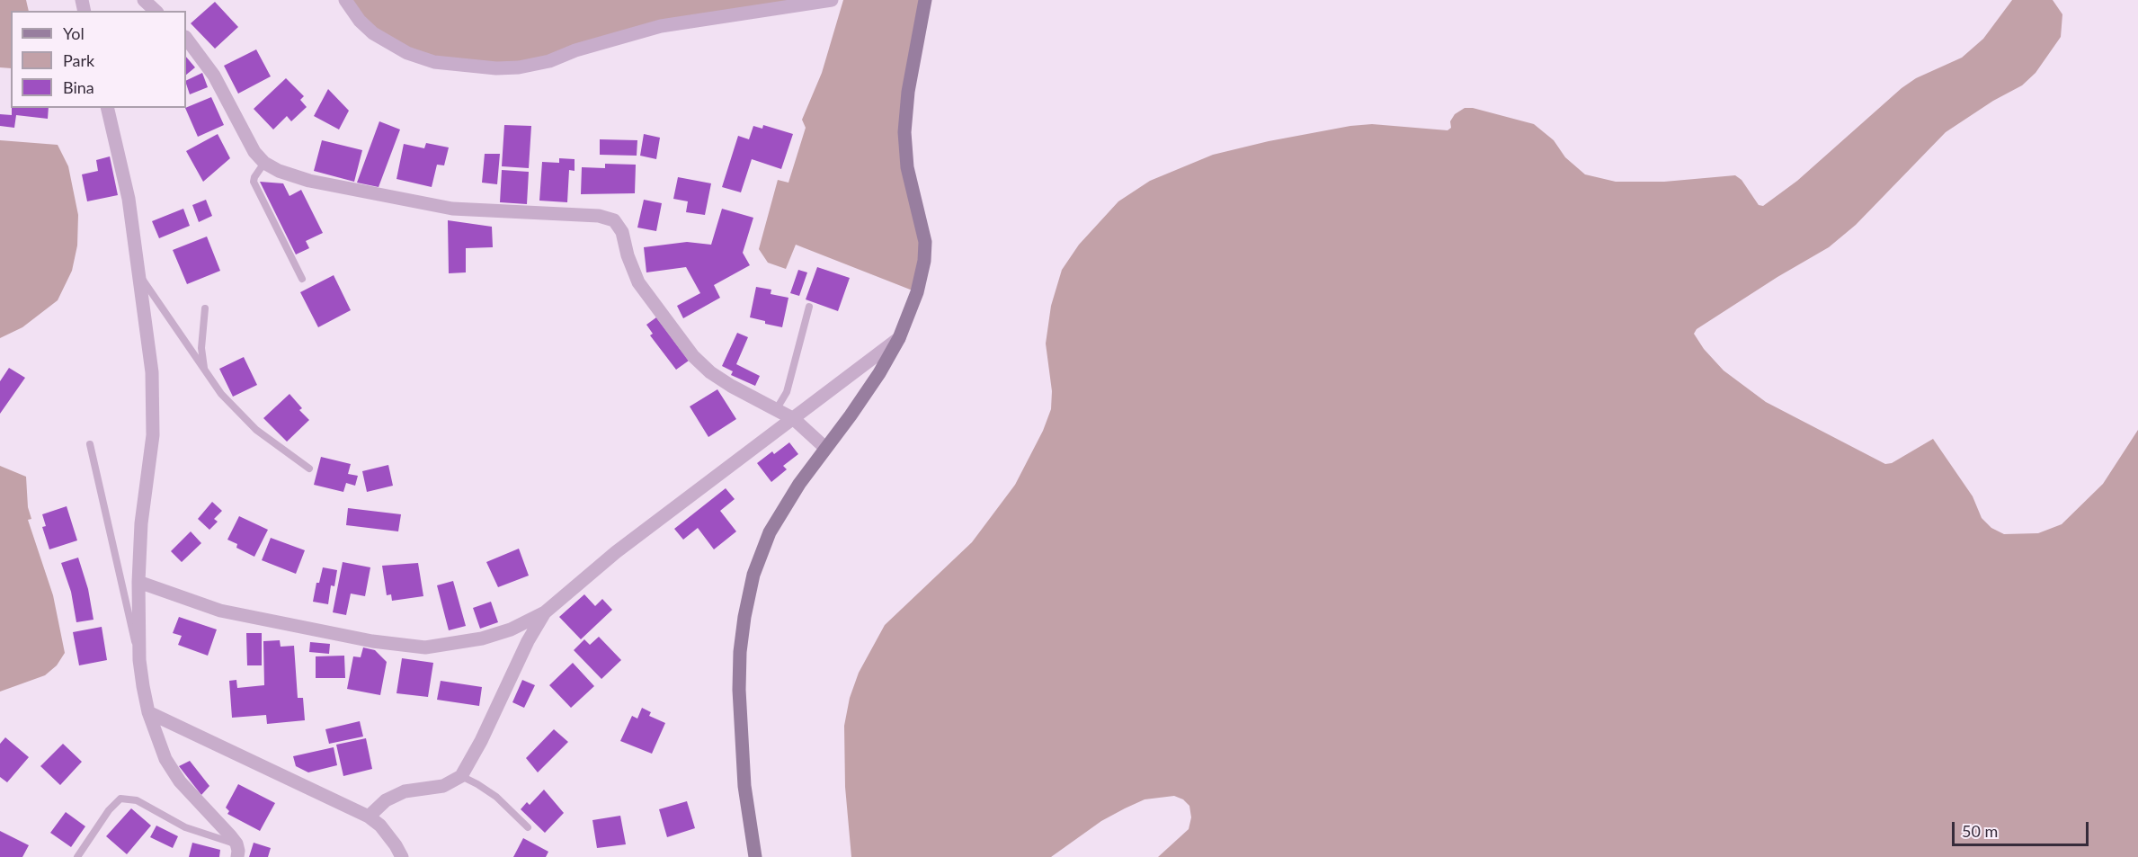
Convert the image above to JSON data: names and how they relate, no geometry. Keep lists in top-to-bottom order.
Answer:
{
  "legend": ["Yol", "Park", "Bina"],
  "scale_bar": "50 m"
}
